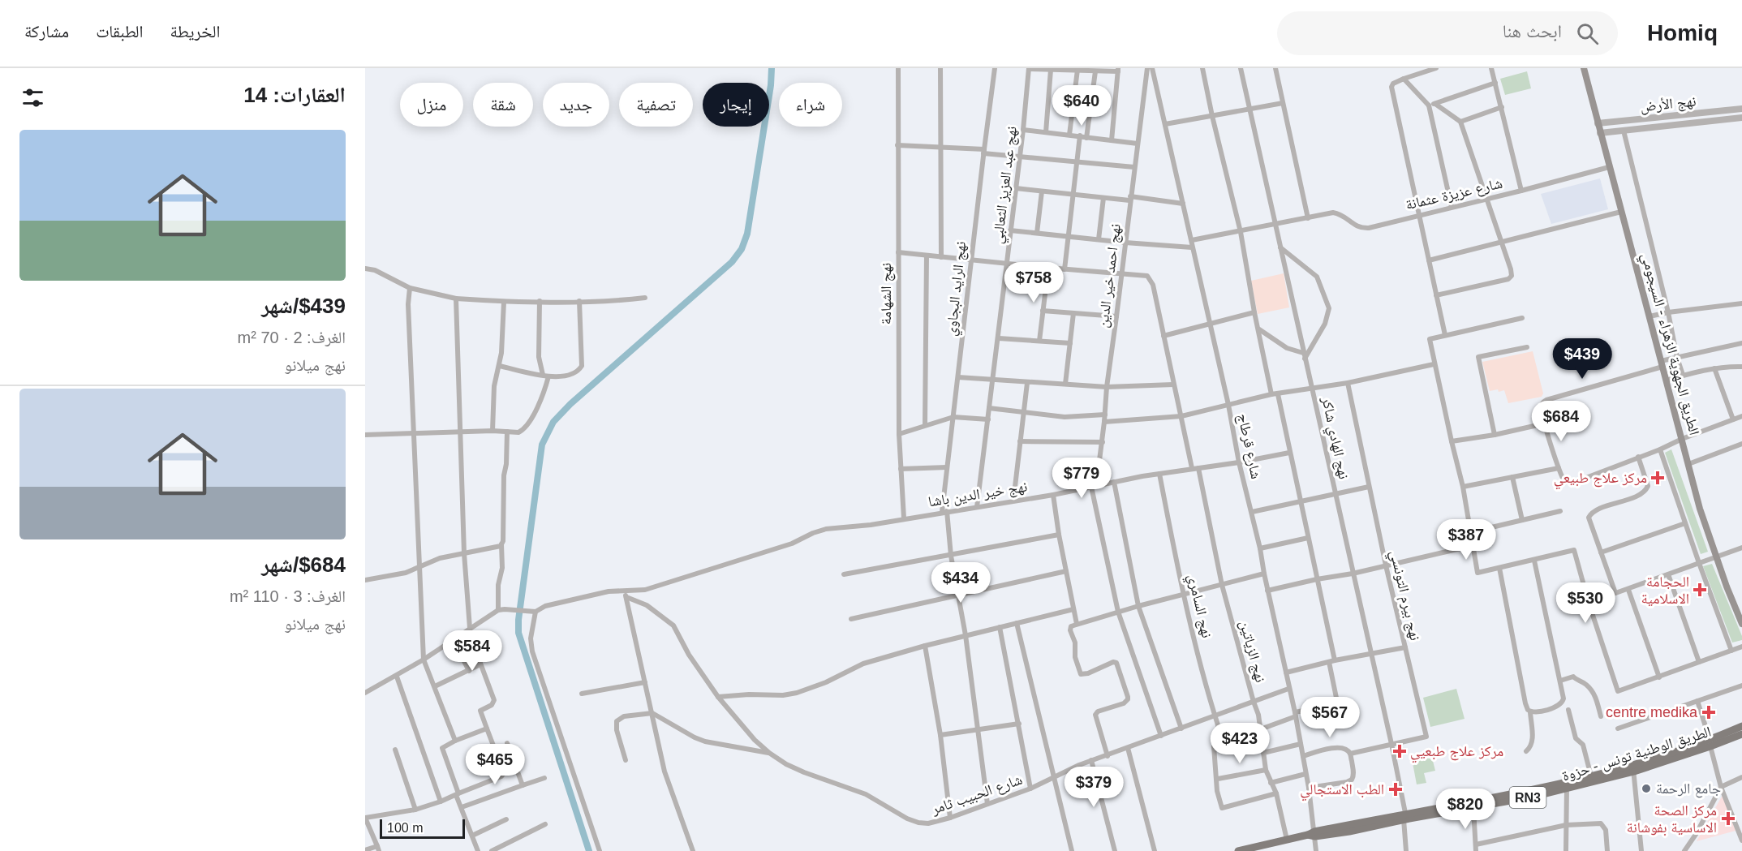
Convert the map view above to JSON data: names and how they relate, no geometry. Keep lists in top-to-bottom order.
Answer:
{
  "streets": {
    "main road": ["الطريق الجهوية الزهراء - السيجومي", "الطريق الوطنية تونس - حزوة", "RN3"],
    "street": [
      "نهج الأرض",
      "نهج عبد العزيز الثعالبي",
      "شارع عزيزة عثمانة",
      "نهج احمد خير الدين",
      "نهج الرايد البجاوي",
      "نهج الشهامة",
      "نهج الهادي شاكر",
      "شارع قرطاج",
      "نهج خير الدين باشا",
      "نهج بيرم التونسي",
      "نهج السامري",
      "نهج الزياتين",
      "شارع الحبيب ثامر"
    ]
  },
  "crossings": [
    ["نهج الأرض", "الطريق الجهوية الزهراء - السيجومي"],
    ["نهج عبد العزيز الثعالبي", "نهج خير الدين باشا"],
    ["شارع عزيزة عثمانة", "الطريق الجهوية الزهراء - السيجومي"],
    ["شارع عزيزة عثمانة", "نهج الهادي شاكر"],
    ["شارع عزيزة عثمانة", "شارع قرطاج"],
    ["نهج احمد خير الدين", "نهج خير الدين باشا"],
    ["نهج الرايد البجاوي", "نهج خير الدين باشا"],
    ["نهج الرايد البجاوي", "شارع الحبيب ثامر"],
    ["نهج الشهامة", "نهج خير الدين باشا"],
    ["نهج الهادي شاكر", "نهج بيرم التونسي"],
    ["نهج الهادي شاكر", "الطريق الوطنية تونس - حزوة"],
    ["شارع قرطاج", "نهج خير الدين باشا"],
    ["شارع قرطاج", "نهج بيرم التونسي"],
    ["شارع قرطاج", "الطريق الوطنية تونس - حزوة"],
    ["شارع قرطاج", "شارع الحبيب ثامر"],
    ["نهج خير الدين باشا", "نهج السامري"],
    ["نهج خير الدين باشا", "نهج الزياتين"],
    ["نهج السامري", "شارع الحبيب ثامر"],
    ["نهج الزياتين", "الطريق الوطنية تونس - حزوة"],
    ["نهج الزياتين", "شارع الحبيب ثامر"]
  ],
  "places": {
    "health": [
      "مركز علاج طبيعي",
      "الحجامة الاسلامية",
      "centre medika",
      "مركز علاج طبعيي",
      "الطب الاستجالي",
      "مركز الصحة الاساسية بفوشانة"
    ],
    "other": ["جامع الرحمة"]
  },
  "scale_bar": "100 m",
  "page": {
    "header": "Homiq",
    "search": "ابحث هنا",
    "nav": ["الخريطة", "الطبقات", "مشاركة"],
    "heading": "العقارات: 14",
    "chip": [
      "شراء",
      "إيجار",
      "تصفية",
      "جديد",
      "شقة",
      "منزل"
    ],
    "price": [
      "$640",
      "$758",
      "$439",
      "$684",
      "$779",
      "$387",
      "$434",
      "$530",
      "$584",
      "$567",
      "$423",
      "$465",
      "$379",
      "$820"
    ],
    "list": [
      {
        "name": "$439/شهر",
        "note": "الغرف: 2 · 70 m² · نهج ميلانو"
      },
      {
        "name": "$684/شهر",
        "note": "الغرف: 3 · 110 m² · نهج ميلانو"
      }
    ],
    "scale": "100 m"
  }
}
